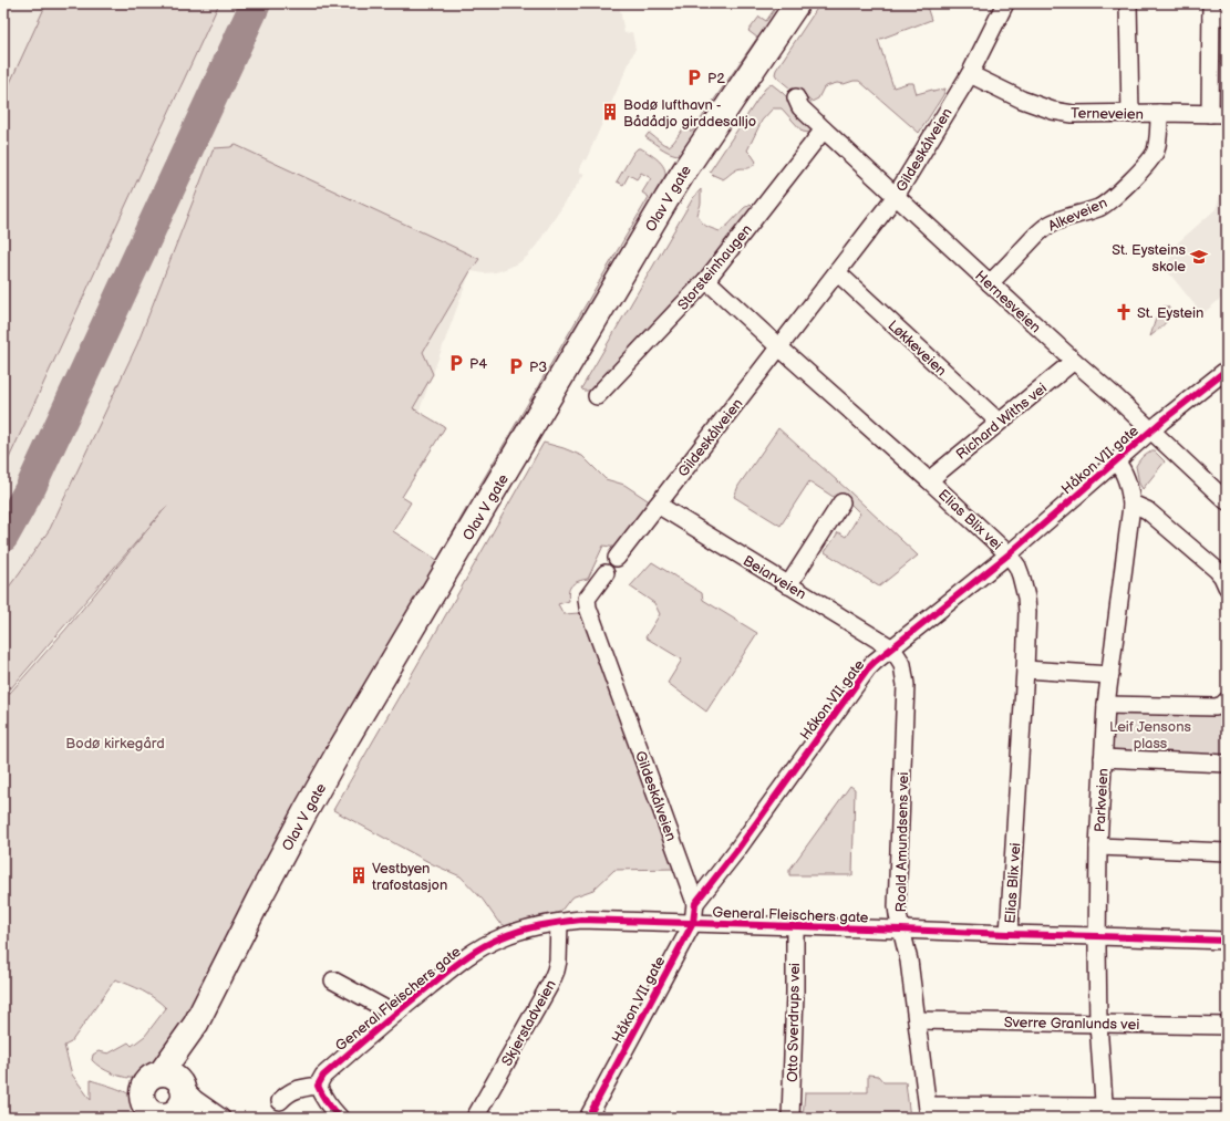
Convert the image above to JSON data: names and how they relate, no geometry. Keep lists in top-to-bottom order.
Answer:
{
  "streets": {
    "highway": ["Olav V gate"],
    "street": [
      "Terneveien",
      "Gildeskålveien",
      "Alkeveien",
      "Storsteinhaugen",
      "Hernesveien",
      "Løkkeveien",
      "Richard Withs vei",
      "Håkon VII gate",
      "Elias Blix vei",
      "Beiarveien",
      "Parkveien",
      "Roald Amundsens vei",
      "General Fleischers gate",
      "Skjerstadveien",
      "Otto Sverdrups vei",
      "Sverre Granlunds vei"
    ]
  },
  "crossings": [
    ["Terneveien", "Gildeskålveien"],
    ["Terneveien", "Alkeveien"],
    ["Gildeskålveien", "Hernesveien"],
    ["Gildeskålveien", "Løkkeveien"],
    ["Gildeskålveien", "Håkon VII gate"],
    ["Gildeskålveien", "Elias Blix vei"],
    ["Gildeskålveien", "Beiarveien"],
    ["Alkeveien", "Hernesveien"],
    ["Storsteinhaugen", "Hernesveien"],
    ["Storsteinhaugen", "Elias Blix vei"],
    ["Hernesveien", "Richard Withs vei"],
    ["Hernesveien", "Håkon VII gate"],
    ["Løkkeveien", "Richard Withs vei"],
    ["Richard Withs vei", "Elias Blix vei"],
    ["Håkon VII gate", "Elias Blix vei"],
    ["Håkon VII gate", "Beiarveien"],
    ["Håkon VII gate", "Parkveien"],
    ["Håkon VII gate", "Roald Amundsens vei"],
    ["Håkon VII gate", "General Fleischers gate"],
    ["Elias Blix vei", "General Fleischers gate"],
    ["Beiarveien", "Roald Amundsens vei"],
    ["Parkveien", "General Fleischers gate"],
    ["Parkveien", "Sverre Granlunds vei"],
    ["Roald Amundsens vei", "General Fleischers gate"],
    ["Roald Amundsens vei", "Sverre Granlunds vei"],
    ["General Fleischers gate", "Skjerstadveien"],
    ["General Fleischers gate", "Otto Sverdrups vei"]
  ],
  "parks": ["Leif Jensons plass", "Bodø kirkegård"],
  "places": {
    "parking": ["P2", "P4", "P3"],
    "building": ["Bodø lufthavn - Bådådjo girddesalljo", "Vestbyen trafostasjon"],
    "school or university": ["St. Eysteins skole"],
    "church": ["St. Eystein"]
  }
}
